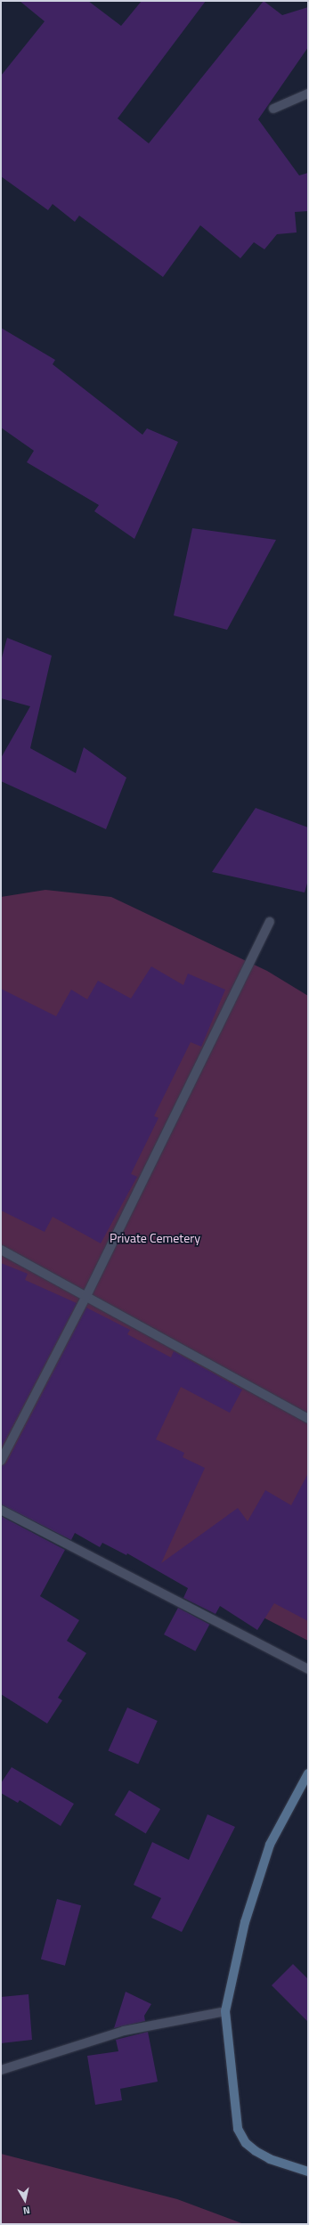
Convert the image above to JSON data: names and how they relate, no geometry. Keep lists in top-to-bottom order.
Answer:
{
  "parks": ["Private Cemetery"],
  "north": "bottom"
}
